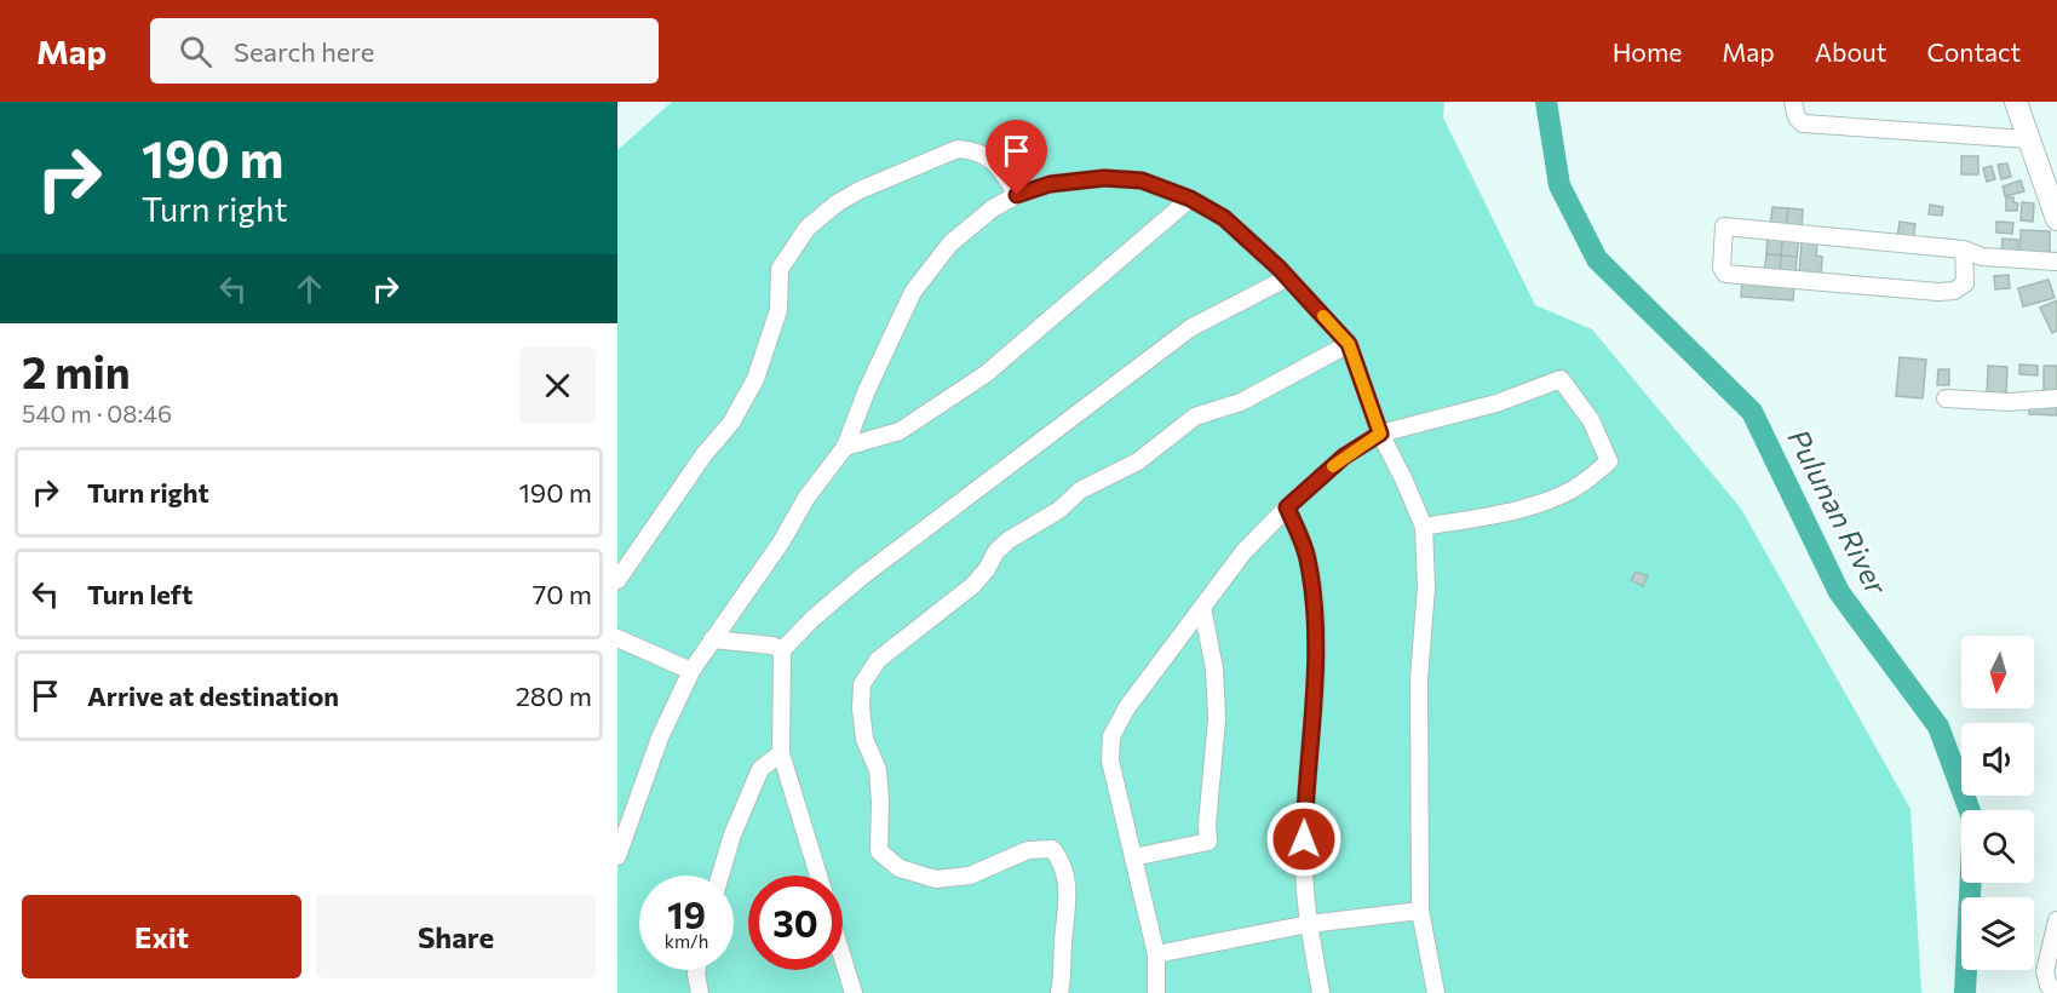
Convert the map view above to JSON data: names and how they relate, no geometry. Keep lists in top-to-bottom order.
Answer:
{
  "water": ["Pulunan River"],
  "north": "bottom",
  "page": {
    "header": "Map",
    "search": "Search here",
    "nav": [
      "Home",
      "Map",
      "About",
      "Contact"
    ],
    "turn": ["190 m", "Turn right"],
    "heading": ["2 min", "540 m · 08:46"],
    "list": [
      {
        "name": "Turn right",
        "value": "190 m"
      },
      {
        "name": "Turn left",
        "value": "70 m"
      },
      {
        "name": "Arrive at destination",
        "value": "280 m"
      }
    ],
    "speed": "19 km/h",
    "limit": "30",
    "buttons": ["Exit", "Share"]
  }
}
